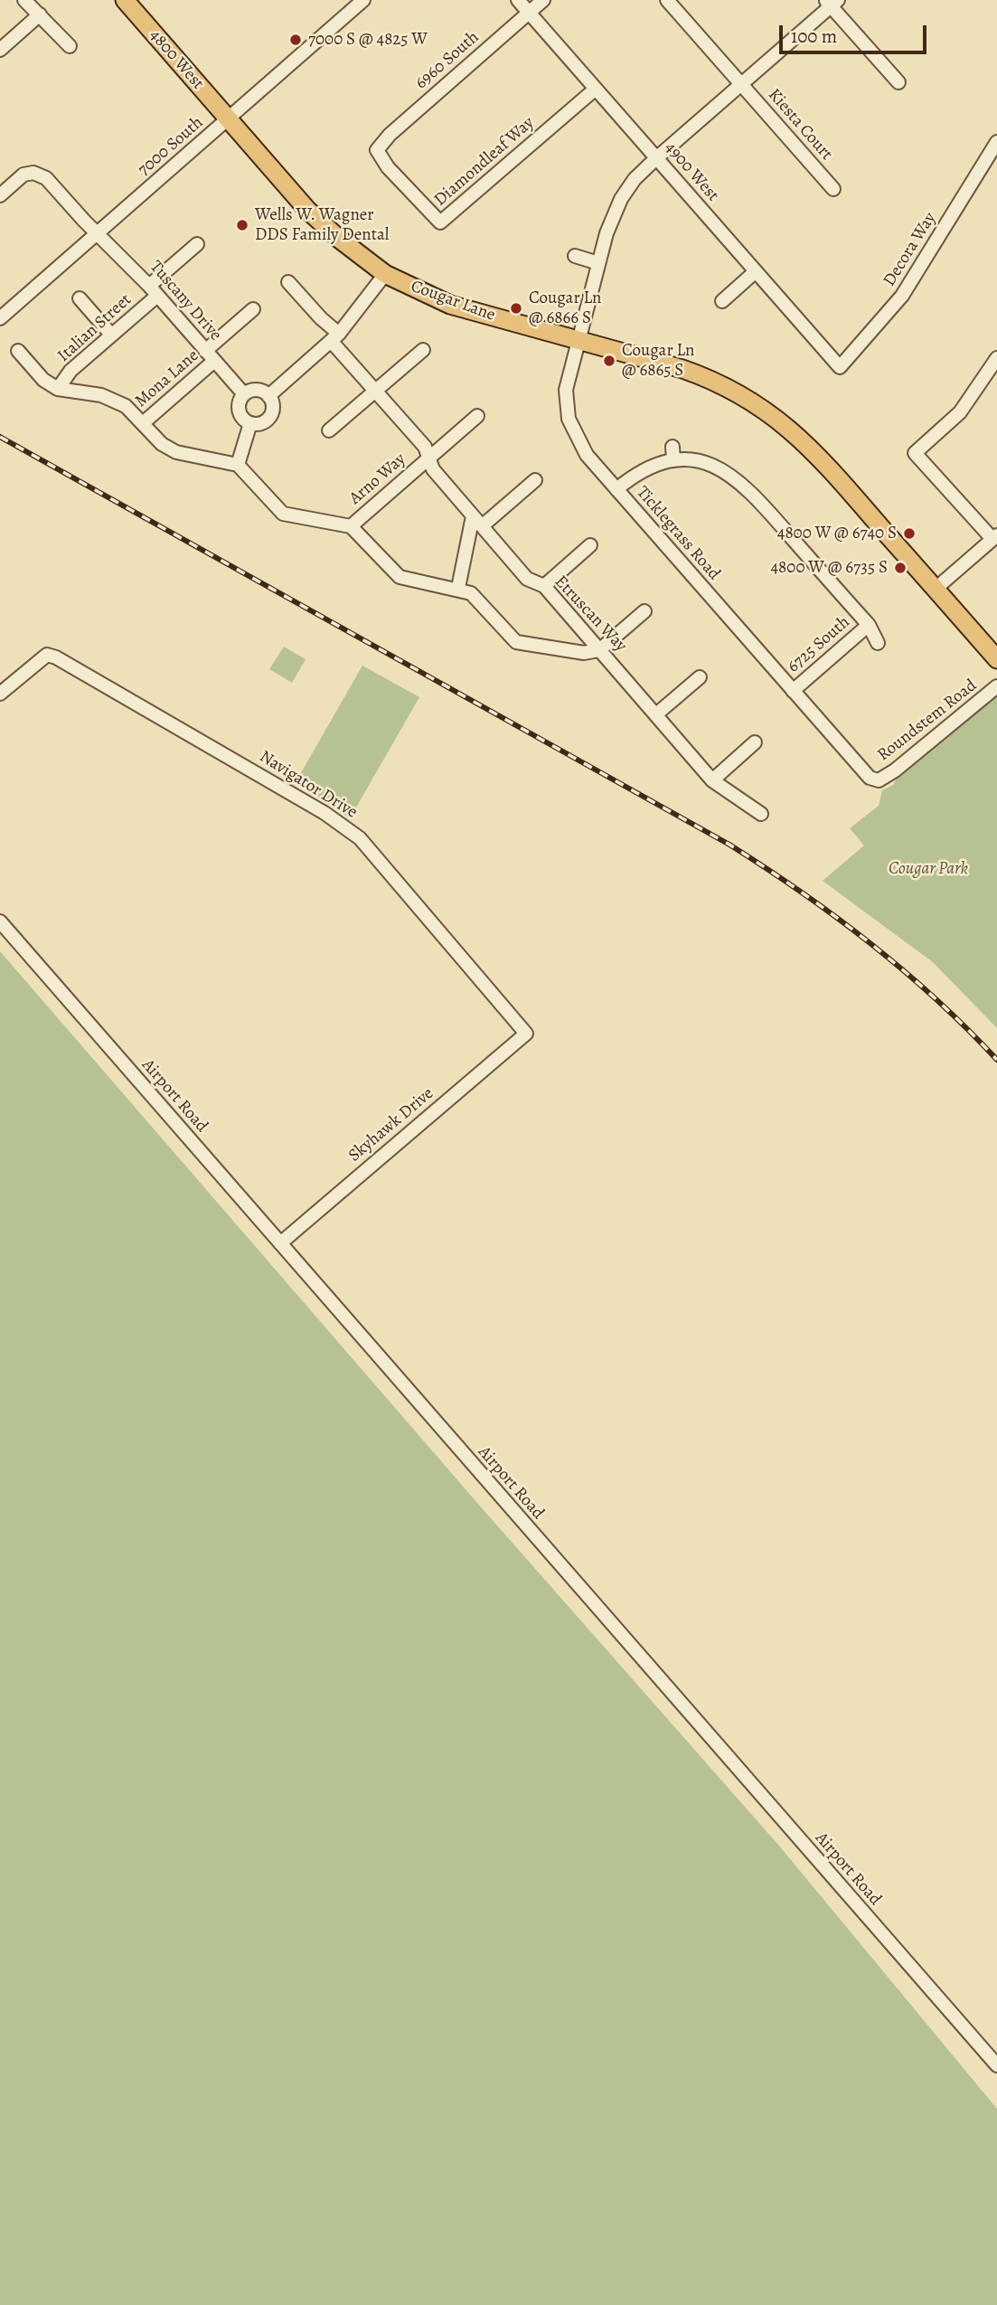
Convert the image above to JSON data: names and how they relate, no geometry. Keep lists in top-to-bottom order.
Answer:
{
  "streets": {
    "main road": ["4800 West", "Cougar Lane"],
    "street": [
      "6960 South",
      "Kiesta Court",
      "7000 South",
      "Diamondleaf Way",
      "4900 West",
      "Decora Way",
      "Tuscany Drive",
      "Italian Street",
      "Mona Lane",
      "Arno Way",
      "Ticklegrass Road",
      "Etruscan Way",
      "6725 South",
      "Roundstem Road",
      "Navigator Drive",
      "Airport Road",
      "Skyhawk Drive"
    ]
  },
  "crossings": [
    ["4800 West", "7000 South"],
    ["4800 West", "Cougar Lane"],
    ["6960 South", "Diamondleaf Way"],
    ["6960 South", "4900 West"],
    ["Kiesta Court", "Ticklegrass Road"],
    ["7000 South", "Tuscany Drive"],
    ["7000 South", "Cougar Lane"],
    ["Diamondleaf Way", "4900 West"],
    ["4900 West", "Decora Way"],
    ["4900 West", "Ticklegrass Road"],
    ["Tuscany Drive", "Italian Street"],
    ["Tuscany Drive", "Mona Lane"],
    ["Cougar Lane", "Ticklegrass Road"],
    ["Arno Way", "Etruscan Way"],
    ["Ticklegrass Road", "6725 South"],
    ["Ticklegrass Road", "Roundstem Road"],
    ["Navigator Drive", "Skyhawk Drive"],
    ["Airport Road", "Skyhawk Drive"]
  ],
  "parks": ["Cougar Park"],
  "places": [
    "7000 S @ 4825 W",
    "Wells W. Wagner DDS Family Dental",
    "Cougar Ln @ 6866 S",
    "Cougar Ln @ 6865 S",
    "4800 W @ 6740 S",
    "4800 W @ 6735 S"
  ],
  "scale_bar": "100 m"
}
